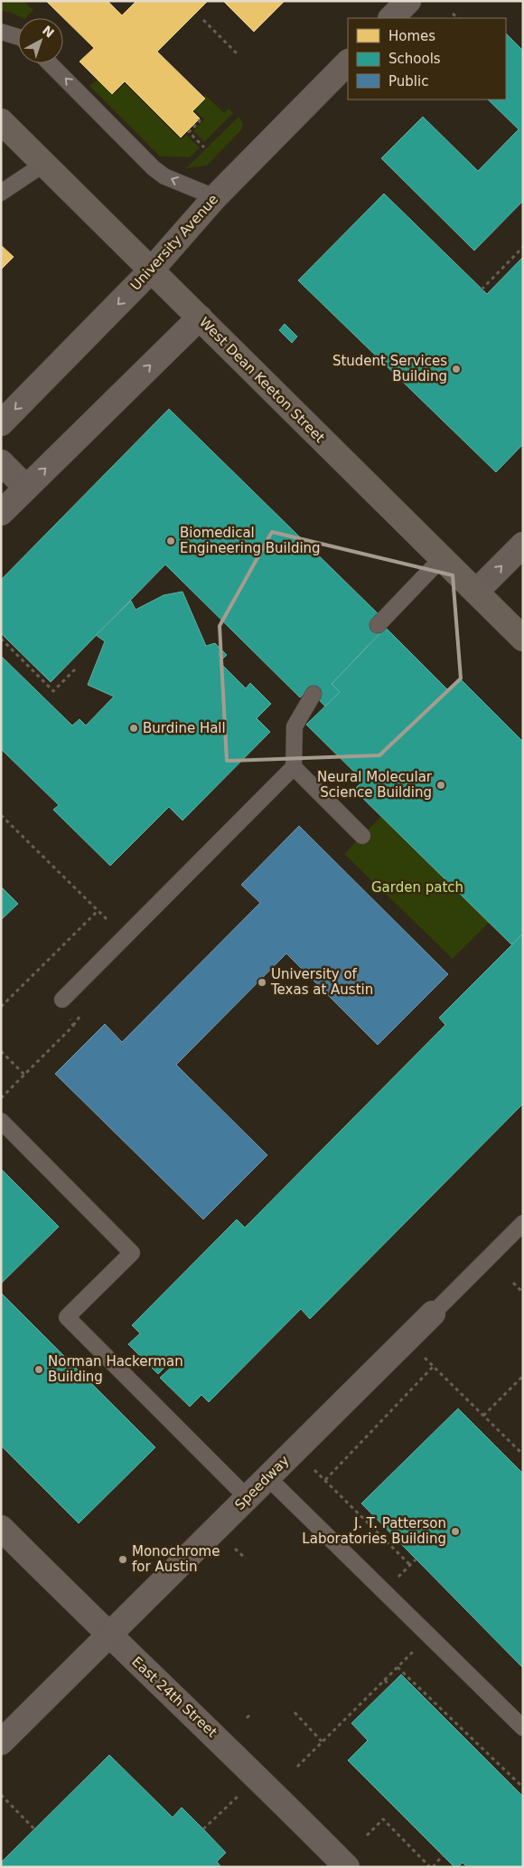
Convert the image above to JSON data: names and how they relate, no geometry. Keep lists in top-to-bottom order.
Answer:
{
  "streets": {
    "main road": ["West Dean Keeton Street"],
    "street": ["University Avenue", "Speedway", "East 24th Street"]
  },
  "crossings": [
    ["University Avenue", "West Dean Keeton Street"],
    ["Speedway", "East 24th Street"]
  ],
  "parks": ["Garden patch"],
  "places": [
    "Student Services Building",
    "Biomedical Engineering Building",
    "Burdine Hall",
    "Neural Molecular Science Building",
    "University of Texas at Austin",
    "Norman Hackerman Building",
    "J. T. Patterson Laboratories Building",
    "Monochrome for Austin"
  ],
  "legend": ["Homes", "Schools", "Public"],
  "north": "top right"
}
